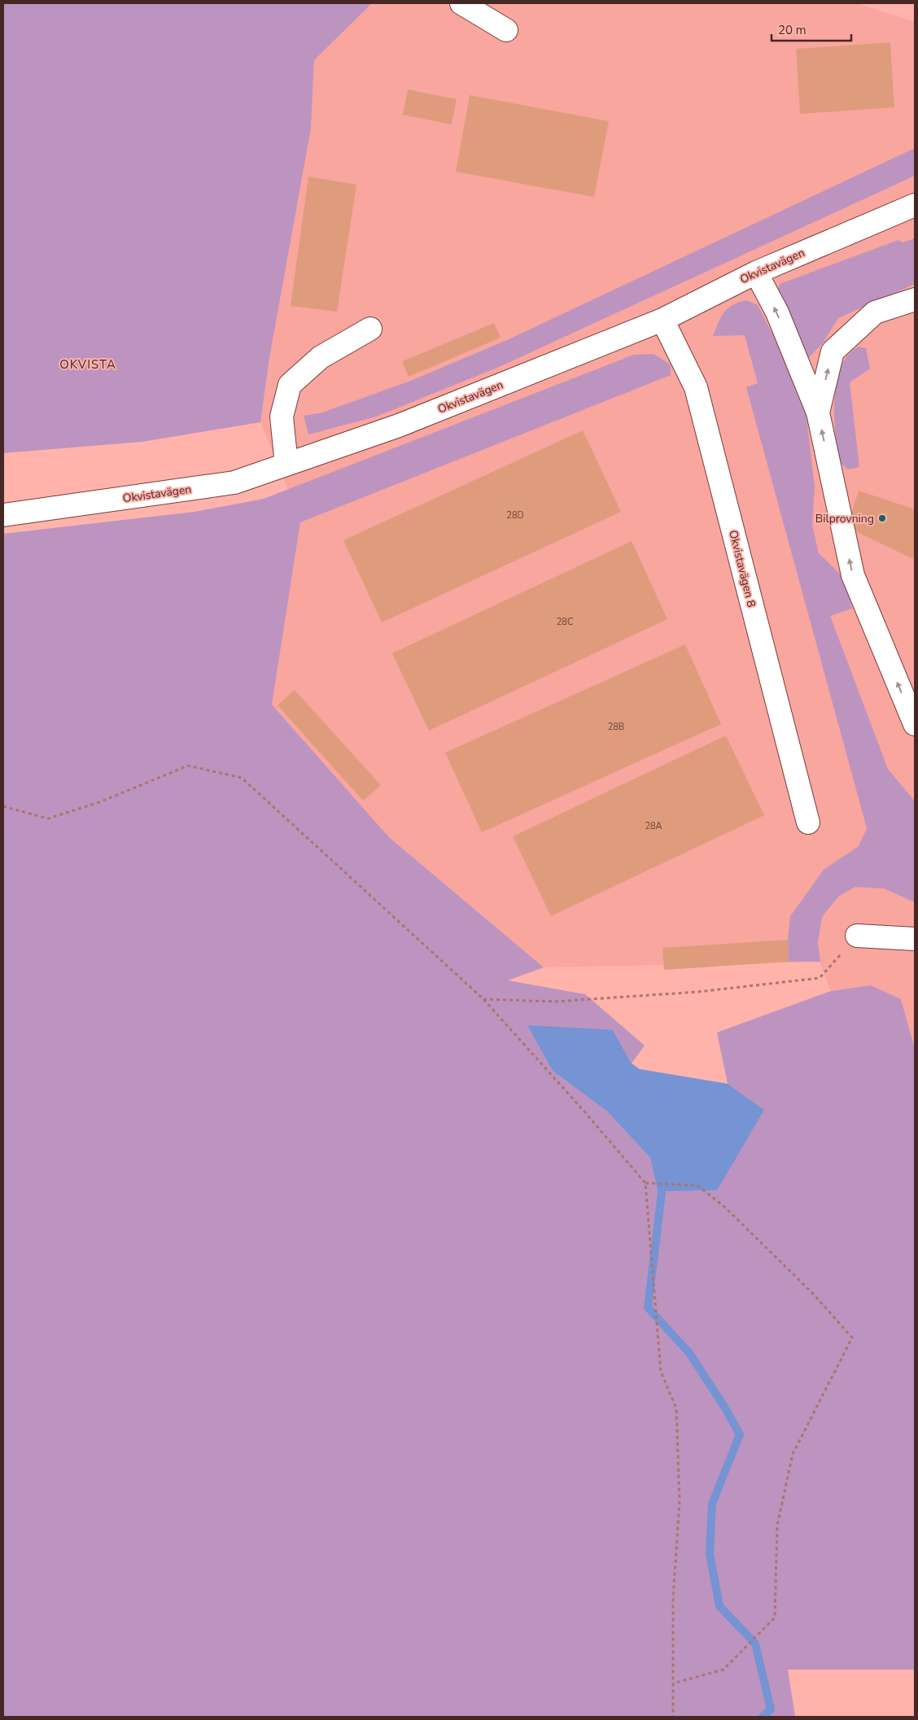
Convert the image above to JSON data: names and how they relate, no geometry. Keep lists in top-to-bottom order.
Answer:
{
  "streets": {
    "street": ["Okvistavägen", "Okvistavägen 8"]
  },
  "crossings": [
    ["Okvistavägen", "Okvistavägen 8"]
  ],
  "districts": ["OKVISTA"],
  "places": ["Bilprovning"],
  "house_numbers": [
    "28D",
    "28C",
    "28B",
    "28A"
  ],
  "scale_bar": "20 m"
}
